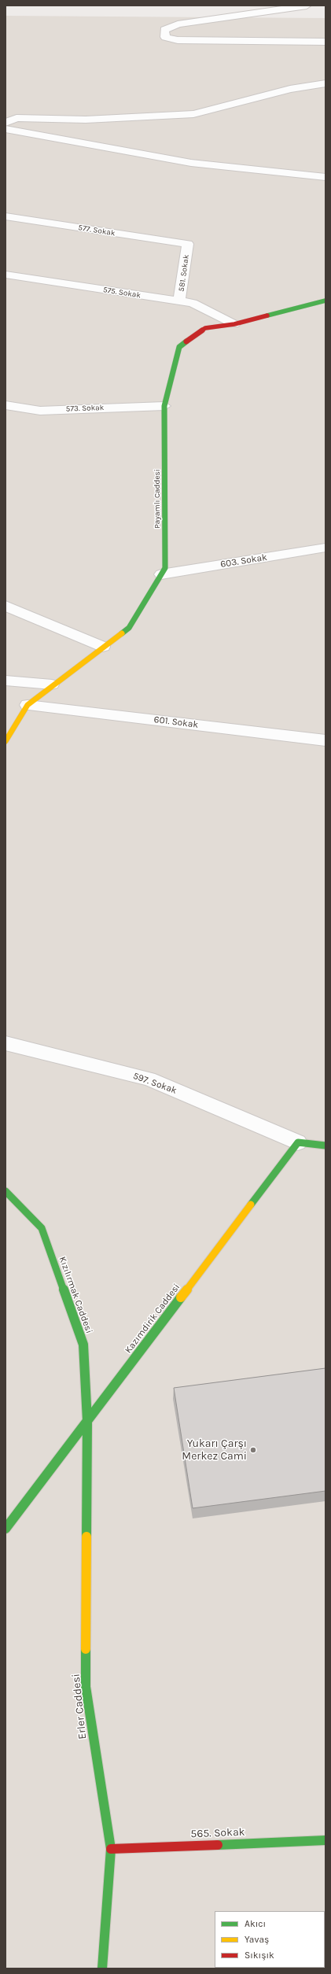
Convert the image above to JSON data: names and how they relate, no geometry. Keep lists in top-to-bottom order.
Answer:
{
  "streets": {
    "main road": [
      "Payamlı Caddesi",
      "Kızılırmak Caddesi",
      "Kazımdirik Caddesi",
      "Erler Caddesi",
      "565. Sokak"
    ],
    "street": [
      "577. Sokak",
      "581. Sokak",
      "575. Sokak",
      "573. Sokak",
      "603. Sokak",
      "601. Sokak",
      "597. Sokak"
    ]
  },
  "crossings": [
    ["577. Sokak", "581. Sokak"],
    ["581. Sokak", "575. Sokak"],
    ["575. Sokak", "Payamlı Caddesi"],
    ["573. Sokak", "Payamlı Caddesi"],
    ["Payamlı Caddesi", "603. Sokak"],
    ["Payamlı Caddesi", "601. Sokak"],
    ["597. Sokak", "Kazımdirik Caddesi"],
    ["Kızılırmak Caddesi", "Kazımdirik Caddesi"],
    ["Kızılırmak Caddesi", "Erler Caddesi"],
    ["Kazımdirik Caddesi", "Erler Caddesi"],
    ["Erler Caddesi", "565. Sokak"]
  ],
  "places": ["Yukarı Çarşı Merkez Cami"],
  "legend": ["Akıcı", "Yavaş", "Sıkışık"]
}
